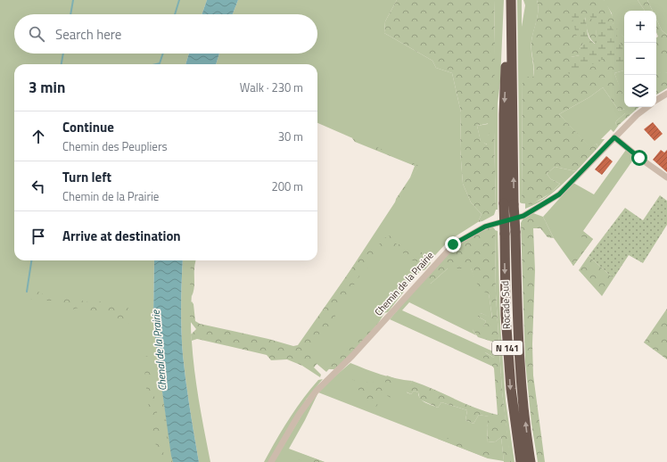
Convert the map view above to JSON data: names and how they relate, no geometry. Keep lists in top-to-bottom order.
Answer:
{
  "streets": {
    "highway": ["Rocade Sud", "N 141"],
    "street": ["Chemin de la Prairie"]
  },
  "crossings": [
    ["Rocade Sud", "N 141"]
  ],
  "water": ["Chenal de la Prairie"],
  "page": {
    "map_buttons": ["+", "−"],
    "search": "Search here",
    "heading": ["3 min", "Walk · 230 m"],
    "list": [
      ["Continue", "Chemin des Peupliers", "30 m"],
      ["Turn left", "Chemin de la Prairie", "200 m"],
      "Arrive at destination"
    ]
  }
}
